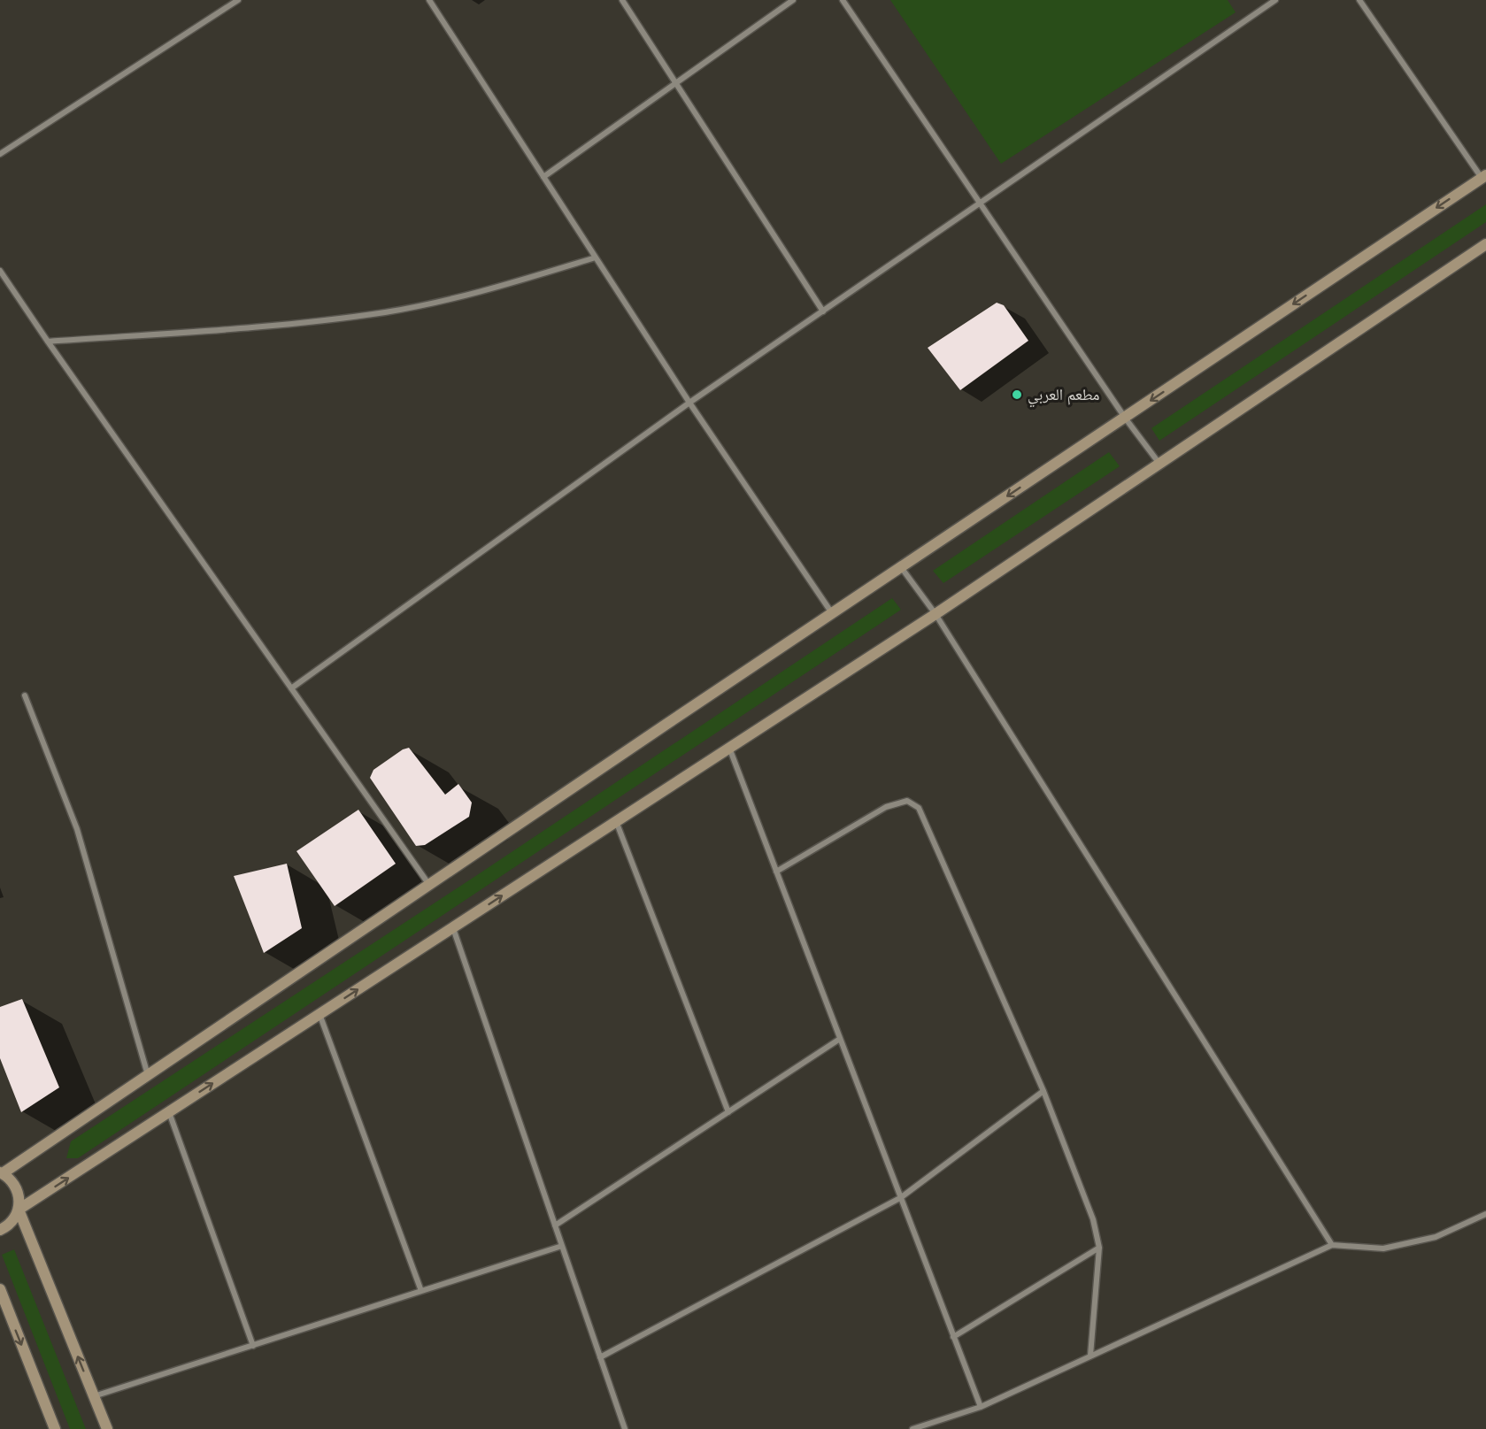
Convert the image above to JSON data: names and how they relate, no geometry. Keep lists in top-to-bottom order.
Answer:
{
  "places": ["مطعم العربي"]
}
